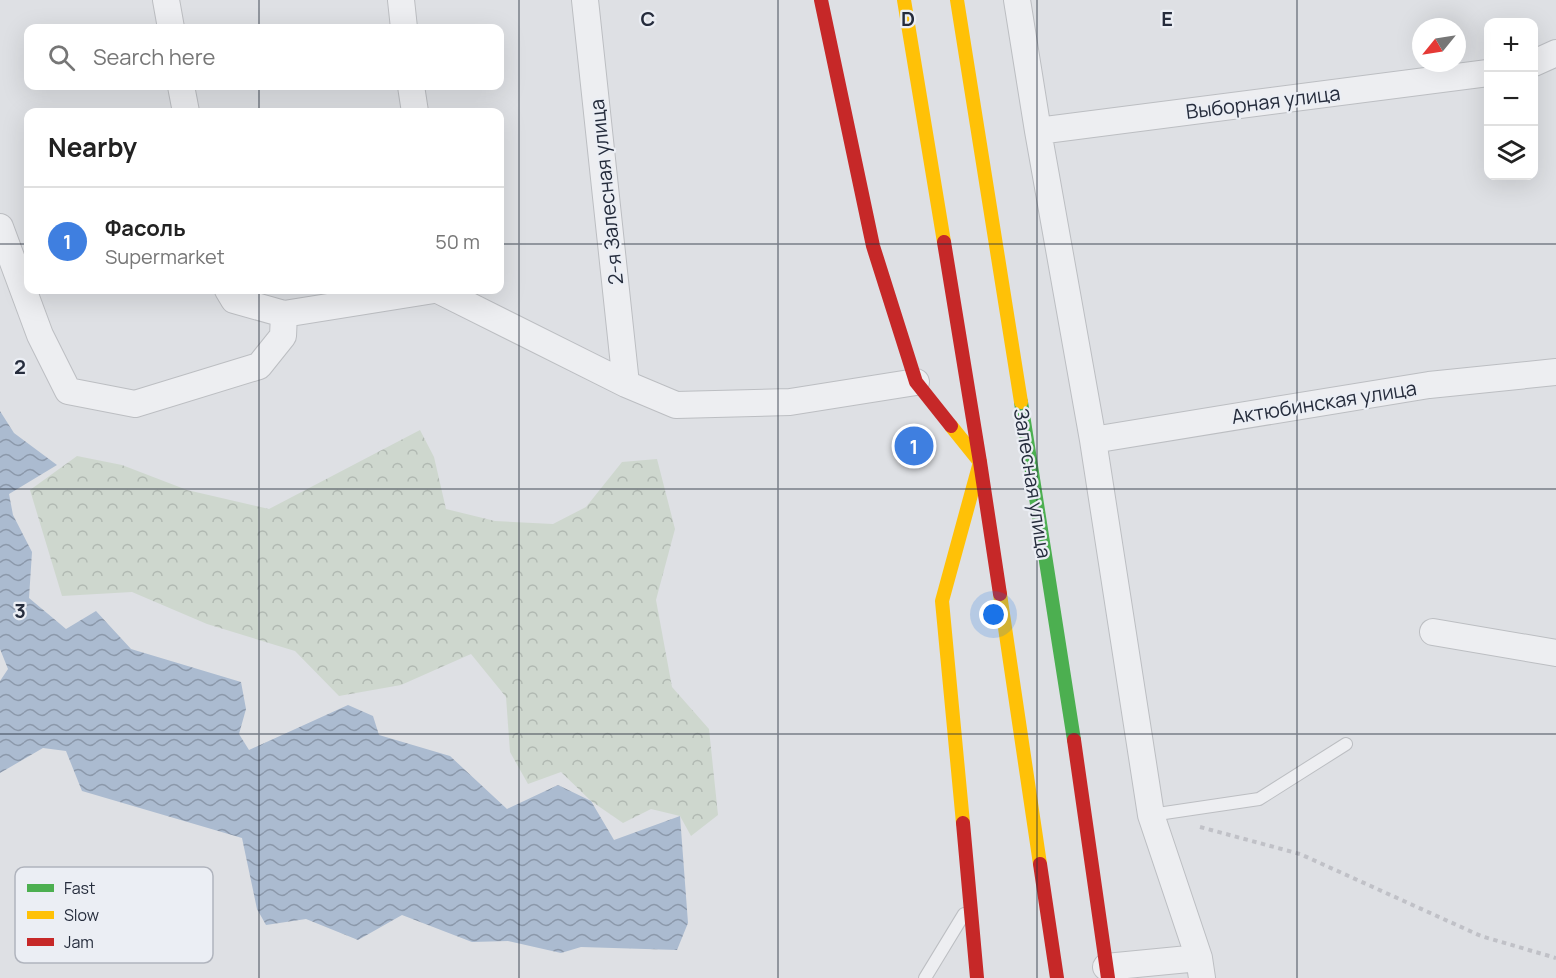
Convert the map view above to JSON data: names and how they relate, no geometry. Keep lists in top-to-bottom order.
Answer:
{
  "streets": {
    "main road": ["Залесная улица"],
    "street": ["Выборная улица", "2-я Залесная улица", "Актюбинская улица"]
  },
  "crossings": [
    ["Выборная улица", "Залесная улица"],
    ["Актюбинская улица", "Залесная улица"]
  ],
  "legend": ["Fast", "Slow", "Jam"],
  "north": "bottom left",
  "page": {
    "map_buttons": ["+", "−"],
    "search": "Search here",
    "heading": "Nearby",
    "list": [
      {
        "mark": "1",
        "name": "Фасоль",
        "note": "Supermarket",
        "value": "50 m"
      }
    ],
    "pins": "1"
  },
  "grid": {
    "columns": ["C", "D", "E"],
    "rows": ["2", "3"]
  }
}
